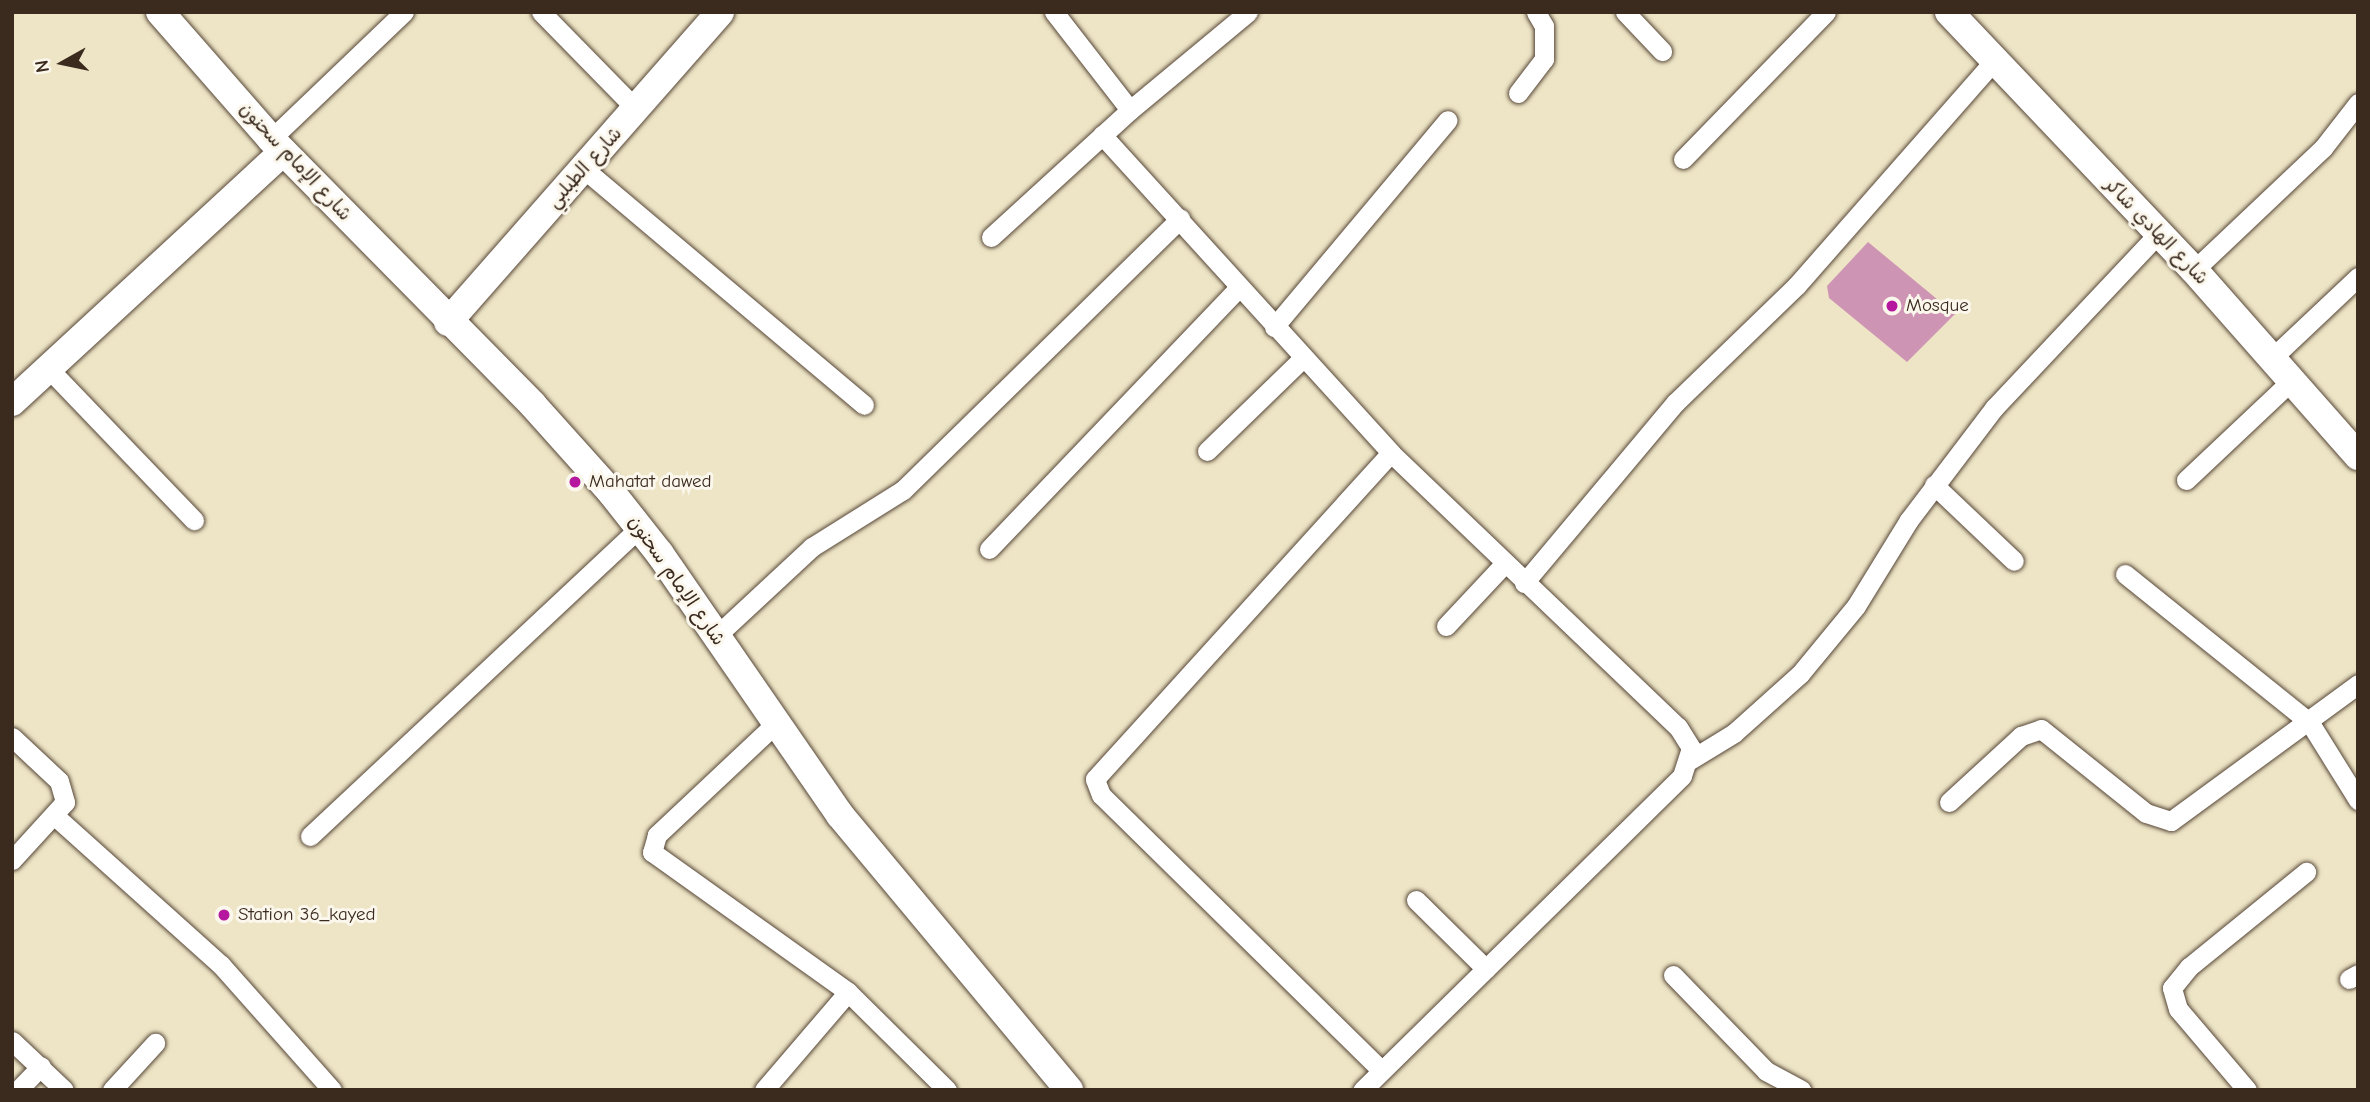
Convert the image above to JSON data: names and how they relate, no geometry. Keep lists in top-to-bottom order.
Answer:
{
  "streets": {
    "street": ["شارع الإمام سحنون", "شارع الطبلبي", "شارع الهادي شاكر"]
  },
  "crossings": [
    ["شارع الإمام سحنون", "شارع الطبلبي"]
  ],
  "places": ["Mosque", "Mahatat dawed", "Station 36_kayed"],
  "north": "left"
}
